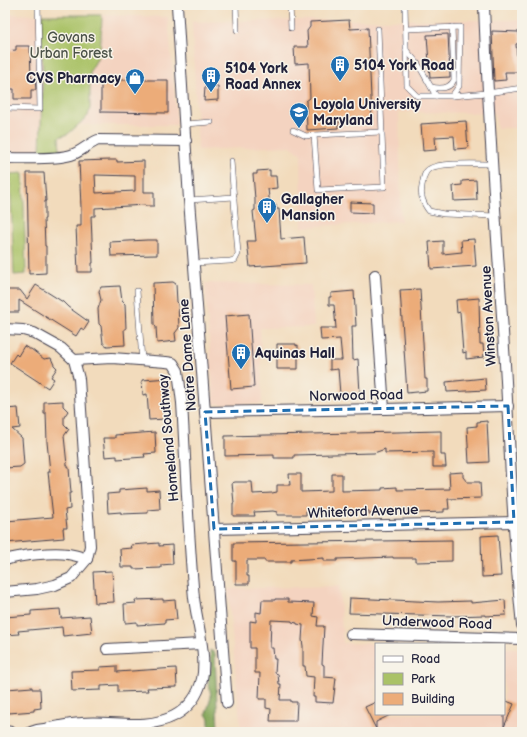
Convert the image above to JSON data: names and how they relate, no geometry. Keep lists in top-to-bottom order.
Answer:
{
  "streets": {
    "street": [
      "Winston Avenue",
      "Notre Dame Lane",
      "Norwood Road",
      "Homeland Southway",
      "Whiteford Avenue",
      "Underwood Road"
    ]
  },
  "crossings": [
    ["Winston Avenue", "Norwood Road"],
    ["Winston Avenue", "Whiteford Avenue"],
    ["Notre Dame Lane", "Norwood Road"],
    ["Notre Dame Lane", "Whiteford Avenue"]
  ],
  "parks": ["Govans Urban Forest"],
  "places": {
    "building": [
      "5104 York Road",
      "5104 York Road Annex",
      "Gallagher Mansion",
      "Aquinas Hall"
    ],
    "shop": ["CVS Pharmacy"],
    "school or university": ["Loyola University Maryland"]
  },
  "legend": ["Road", "Park", "Building"]
}
